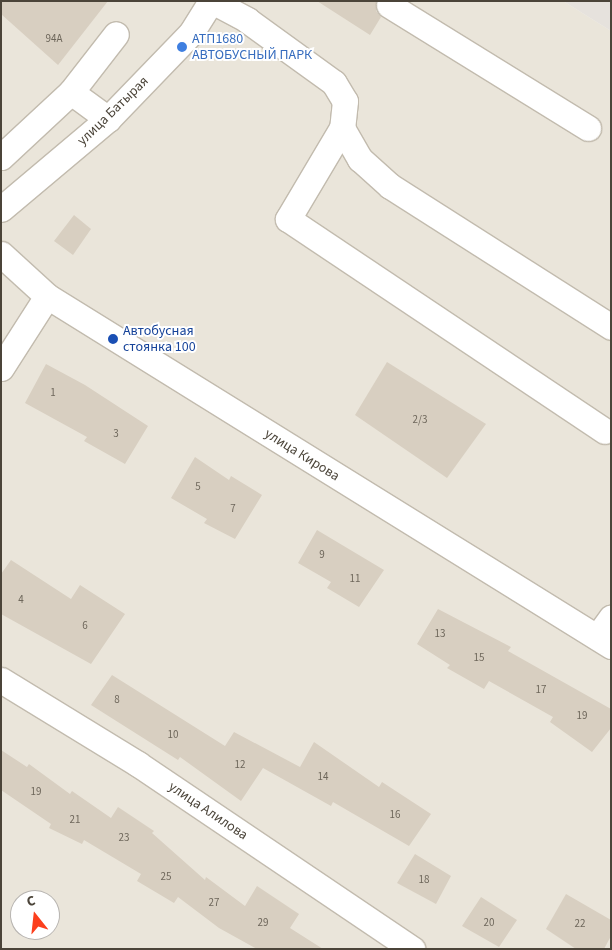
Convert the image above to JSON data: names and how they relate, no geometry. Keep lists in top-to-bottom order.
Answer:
{
  "streets": {
    "street": ["улица Батырая", "улица Кирова", "улица Алилова"]
  },
  "places": ["АТП1680 АВТОБУСНЫЙ ПАРК", "Автобусная стоянка 100"],
  "house_numbers": [
    "94А",
    "1",
    "2/3",
    "3",
    "5",
    "7",
    "9",
    "11",
    "4",
    "6",
    "13",
    "15",
    "17",
    "8",
    "19",
    "10",
    "12",
    "14",
    "19",
    "16",
    "21",
    "23",
    "25",
    "18",
    "27",
    "29",
    "20",
    "22"
  ],
  "north": "top"
}
